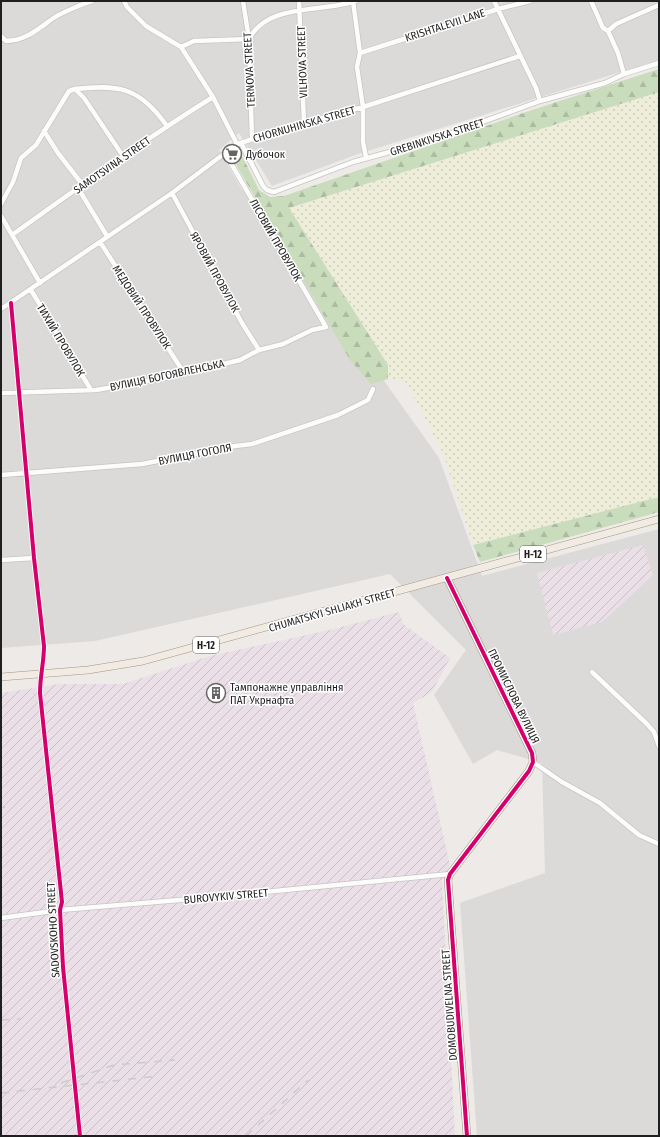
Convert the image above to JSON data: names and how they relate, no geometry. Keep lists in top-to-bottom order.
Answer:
{
  "streets": {
    "main road": ["Н-12", "CHUMATSKYI SHLIAKH STREET"],
    "street": [
      "KRISHTALEVII LANE",
      "VILHOVA STREET",
      "TERNOVA STREET",
      "CHORNUHINSKA STREET",
      "GREBINKIVSKA STREET",
      "SAMOTSVINA STREET",
      "ЛІСОВИЙ ПРОВУЛОК",
      "ЯРОВИЙ ПРОВУЛОК",
      "МЕДОВИЙ ПРОВУЛОК",
      "ТИХИЙ ПРОВУЛОК",
      "ВУЛИЦЯ БОГОЯВЛЕНСЬКА",
      "ВУЛИЦЯ ГОГОЛЯ",
      "ПРОМИСЛОВА ВУЛИЦЯ",
      "BUROVYKIV STREET",
      "SADOVSKOHO STREET",
      "DOMOBUDIVELNA STREET"
    ]
  },
  "crossings": [
    ["VILHOVA STREET", "CHORNUHINSKA STREET"],
    ["TERNOVA STREET", "CHORNUHINSKA STREET"],
    ["CHORNUHINSKA STREET", "GREBINKIVSKA STREET"],
    ["CHORNUHINSKA STREET", "ЛІСОВИЙ ПРОВУЛОК"],
    ["CHORNUHINSKA STREET", "ЯРОВИЙ ПРОВУЛОК"],
    ["CHORNUHINSKA STREET", "МЕДОВИЙ ПРОВУЛОК"],
    ["CHORNUHINSKA STREET", "ТИХИЙ ПРОВУЛОК"],
    ["CHORNUHINSKA STREET", "SADOVSKOHO STREET"],
    ["ЛІСОВИЙ ПРОВУЛОК", "ВУЛИЦЯ БОГОЯВЛЕНСЬКА"],
    ["ЯРОВИЙ ПРОВУЛОК", "ВУЛИЦЯ БОГОЯВЛЕНСЬКА"],
    ["МЕДОВИЙ ПРОВУЛОК", "ВУЛИЦЯ БОГОЯВЛЕНСЬКА"],
    ["ТИХИЙ ПРОВУЛОК", "ВУЛИЦЯ БОГОЯВЛЕНСЬКА"],
    ["ВУЛИЦЯ БОГОЯВЛЕНСЬКА", "SADOVSKOHO STREET"],
    ["ВУЛИЦЯ ГОГОЛЯ", "SADOVSKOHO STREET"],
    ["CHUMATSKYI SHLIAKH STREET", "ПРОМИСЛОВА ВУЛИЦЯ"],
    ["CHUMATSKYI SHLIAKH STREET", "SADOVSKOHO STREET"],
    ["BUROVYKIV STREET", "SADOVSKOHO STREET"],
    ["BUROVYKIV STREET", "DOMOBUDIVELNA STREET"]
  ],
  "places": {
    "supermarket": ["Дубочок"],
    "building": ["Тампонажне управління ПАТ Укрнафта"]
  }
}
